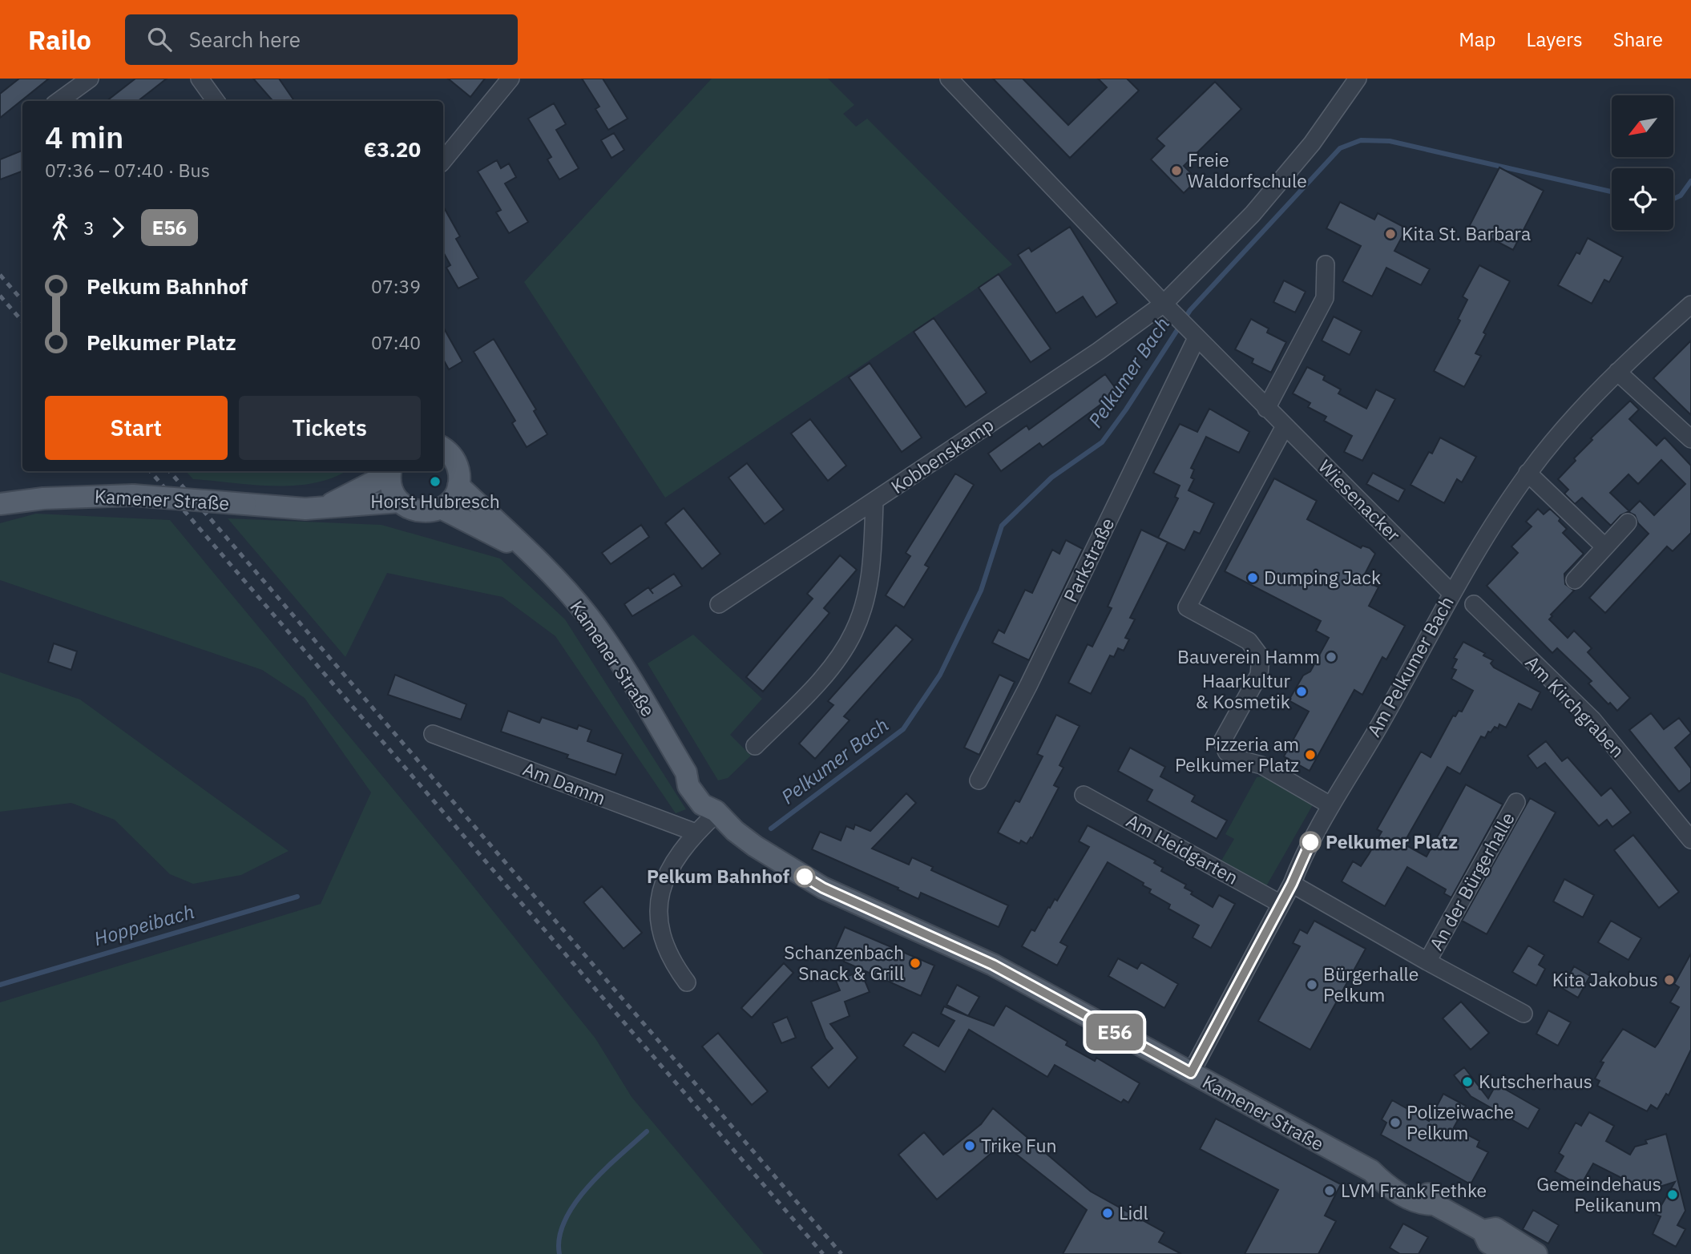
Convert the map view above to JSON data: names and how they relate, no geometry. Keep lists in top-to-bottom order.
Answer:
{
  "streets": {
    "main road": ["Kamener Straße"],
    "street": [
      "Kobbenskamp",
      "Wiesenacker",
      "Parkstraße",
      "Am Pelkumer Bach",
      "Am Kirchgraben",
      "Am Damm",
      "Am Heidgarten",
      "An der Bürgerhalle"
    ]
  },
  "crossings": [
    ["Kobbenskamp", "Wiesenacker"],
    ["Kamener Straße", "Am Pelkumer Bach"],
    ["Wiesenacker", "Parkstraße"],
    ["Wiesenacker", "Am Pelkumer Bach"],
    ["Am Pelkumer Bach", "Am Heidgarten"],
    ["Am Pelkumer Bach", "An der Bürgerhalle"]
  ],
  "water": ["Pelkumer Bach", "Hoppeibach"],
  "places": [
    "Freie Waldorfschule",
    "Kita St. Barbara",
    "Horst Hubresch",
    "Dumping Jack",
    "Bauverein Hamm",
    "Haarkultur & Kosmetik",
    "Pizzeria am Pelkumer Platz",
    "Pelkumer Platz",
    "Pelkum Bahnhof",
    "Schanzenbach Snack & Grill",
    "Kita Jakobus",
    "Bürgerhalle Pelkum",
    "Kutscherhaus",
    "Polizeiwache Pelkum",
    "Trike Fun",
    "LVM Frank Fethke",
    "Gemeindehaus Pelikanum",
    "Lidl"
  ],
  "lines": ["bus line E56"],
  "north": "bottom left",
  "page": {
    "header": "Railo",
    "search": "Search here",
    "nav": ["Map", "Layers", "Share"],
    "on_map": "E56",
    "heading": ["4 min", "07:36 – 07:40 · Bus", "€3.20"],
    "legs": ["3", "E56"],
    "list": [
      {
        "name": "Pelkum Bahnhof",
        "value": "07:39"
      },
      {
        "name": "Pelkumer Platz",
        "value": "07:40"
      }
    ],
    "buttons": ["Start", "Tickets"]
  }
}
